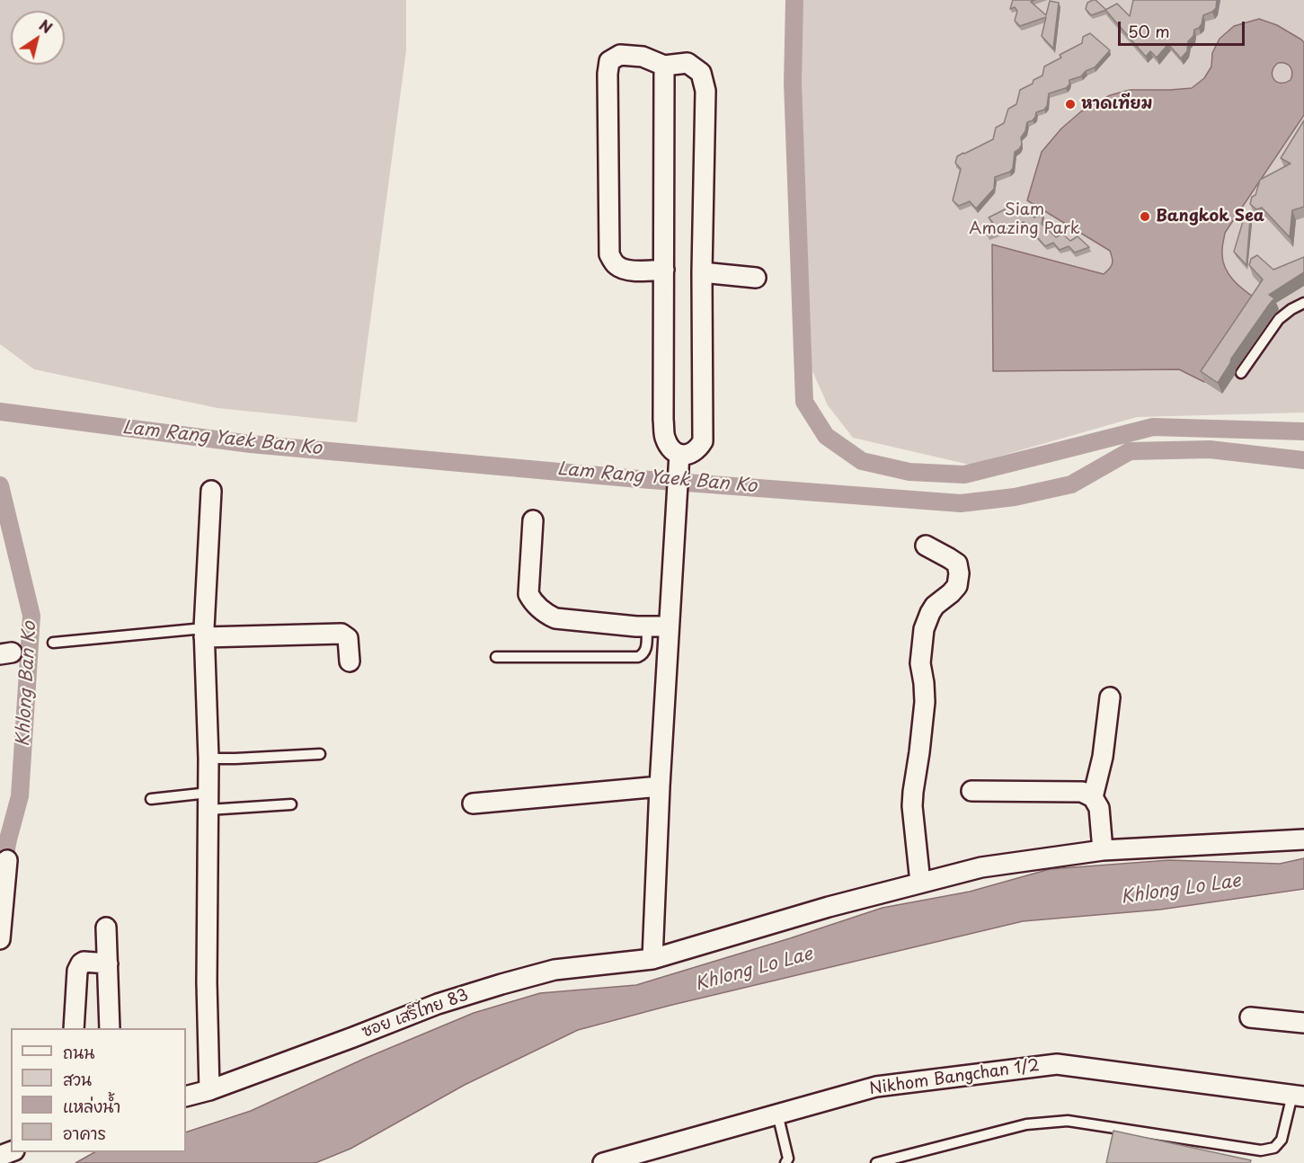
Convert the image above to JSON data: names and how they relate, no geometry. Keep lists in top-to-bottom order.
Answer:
{
  "streets": {
    "street": ["ซอย เสรีไทย 83", "Nikhom Bangchan 1/2"]
  },
  "water": ["Lam Rang Yaek Ban Ko", "Khlong Ban Ko", "Khlong Lo Lae"],
  "parks": ["Siam Amazing Park"],
  "places": ["หาดเทียม", "Bangkok Sea"],
  "legend": [
    "ถนน",
    "สวน",
    "แหล่งน้ำ",
    "อาคาร"
  ],
  "scale_bar": "50 m",
  "north": "top right"
}
